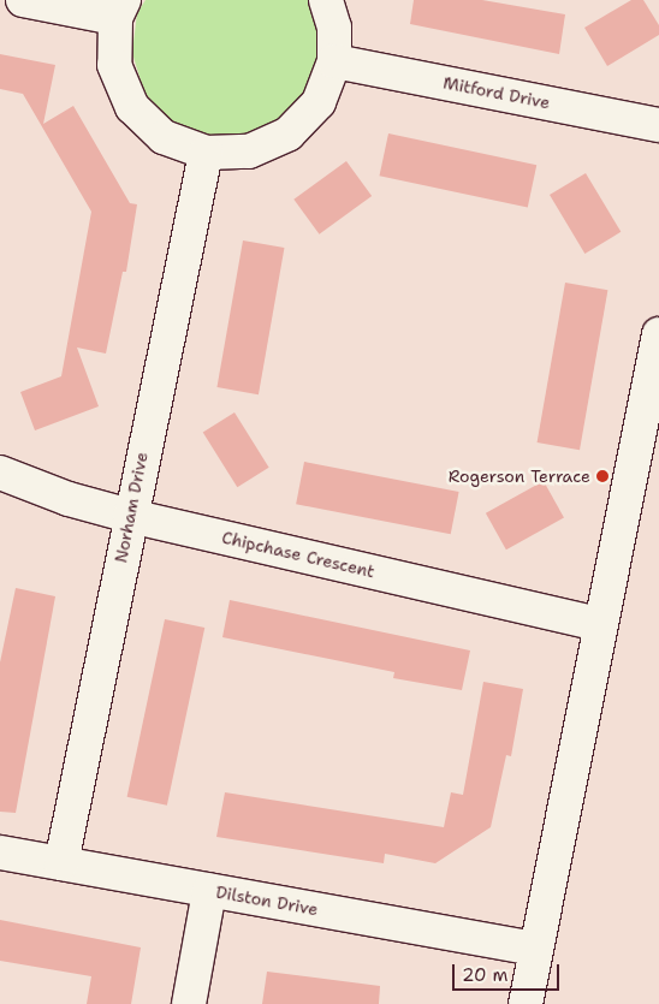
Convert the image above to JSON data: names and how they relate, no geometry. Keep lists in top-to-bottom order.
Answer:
{
  "streets": {
    "street": [
      "Mitford Drive",
      "Norham Drive",
      "Chipchase Crescent",
      "Dilston Drive"
    ]
  },
  "crossings": [
    ["Norham Drive", "Chipchase Crescent"],
    ["Norham Drive", "Dilston Drive"]
  ],
  "places": ["Rogerson Terrace"],
  "scale_bar": "20 m"
}
